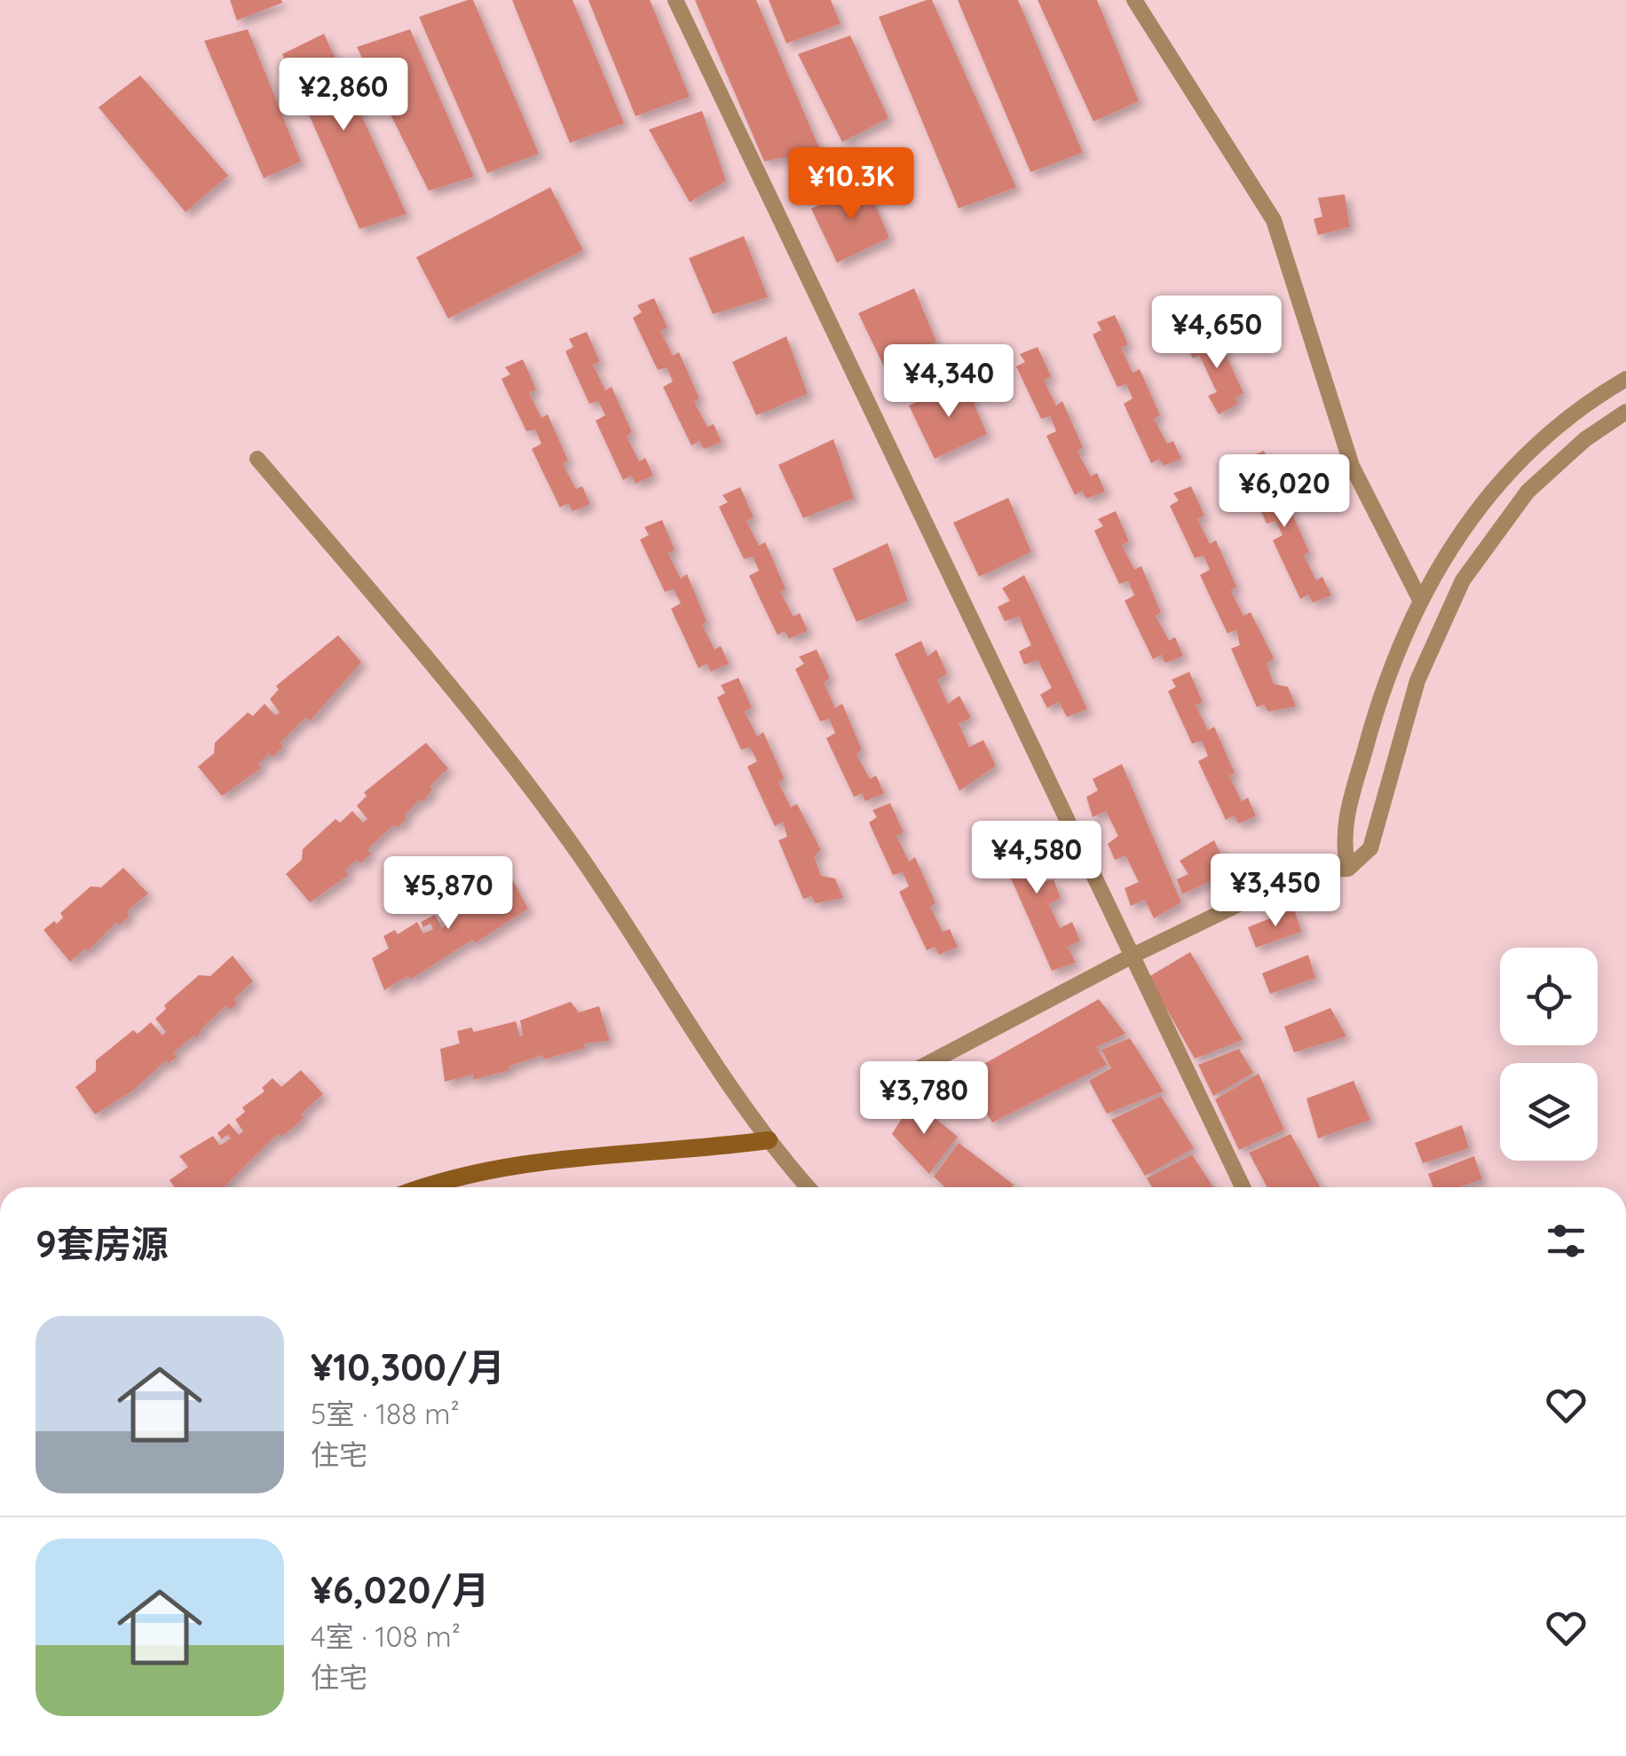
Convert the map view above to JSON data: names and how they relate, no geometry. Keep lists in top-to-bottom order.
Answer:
{
  "page": {
    "price": [
      "¥2,860",
      "¥10.3K",
      "¥4,650",
      "¥4,340",
      "¥6,020",
      "¥4,580",
      "¥3,450",
      "¥5,870",
      "¥3,780"
    ],
    "heading": "9套房源",
    "list": [
      {
        "name": "¥10,300/月",
        "note": "5室 · 188 m² · 住宅"
      },
      {
        "name": "¥6,020/月",
        "note": "4室 · 108 m² · 住宅"
      }
    ]
  }
}
